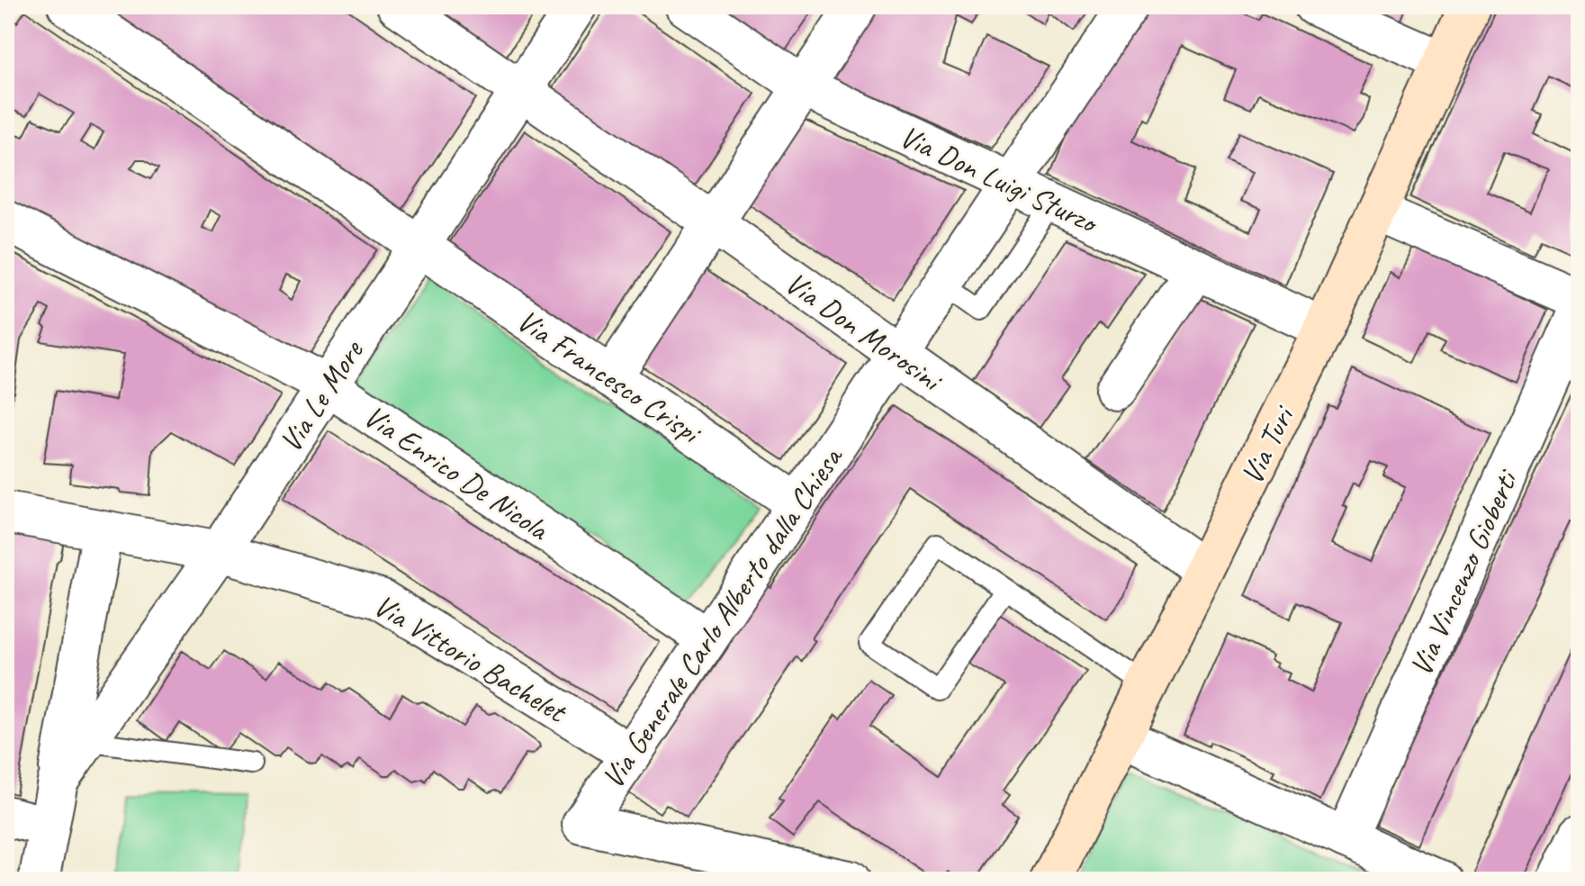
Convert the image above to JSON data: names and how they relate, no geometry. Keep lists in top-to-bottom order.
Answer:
{
  "streets": {
    "street": [
      "Via Don Luigi Sturzo",
      "Via Don Morosini",
      "Via Francesco Crispi",
      "Via Le More",
      "Via Turi",
      "Via Enrico De Nicola",
      "Via Vincenzo Gioberti",
      "Via Generale Carlo Alberto dalla Chiesa",
      "Via Vittorio Bachelet"
    ]
  },
  "crossings": [
    ["Via Don Luigi Sturzo", "Via Turi"],
    ["Via Don Luigi Sturzo", "Via Generale Carlo Alberto dalla Chiesa"],
    ["Via Don Morosini", "Via Le More"],
    ["Via Don Morosini", "Via Turi"],
    ["Via Don Morosini", "Via Generale Carlo Alberto dalla Chiesa"],
    ["Via Francesco Crispi", "Via Le More"],
    ["Via Francesco Crispi", "Via Generale Carlo Alberto dalla Chiesa"],
    ["Via Le More", "Via Enrico De Nicola"],
    ["Via Le More", "Via Vittorio Bachelet"],
    ["Via Enrico De Nicola", "Via Generale Carlo Alberto dalla Chiesa"],
    ["Via Generale Carlo Alberto dalla Chiesa", "Via Vittorio Bachelet"]
  ]
}
